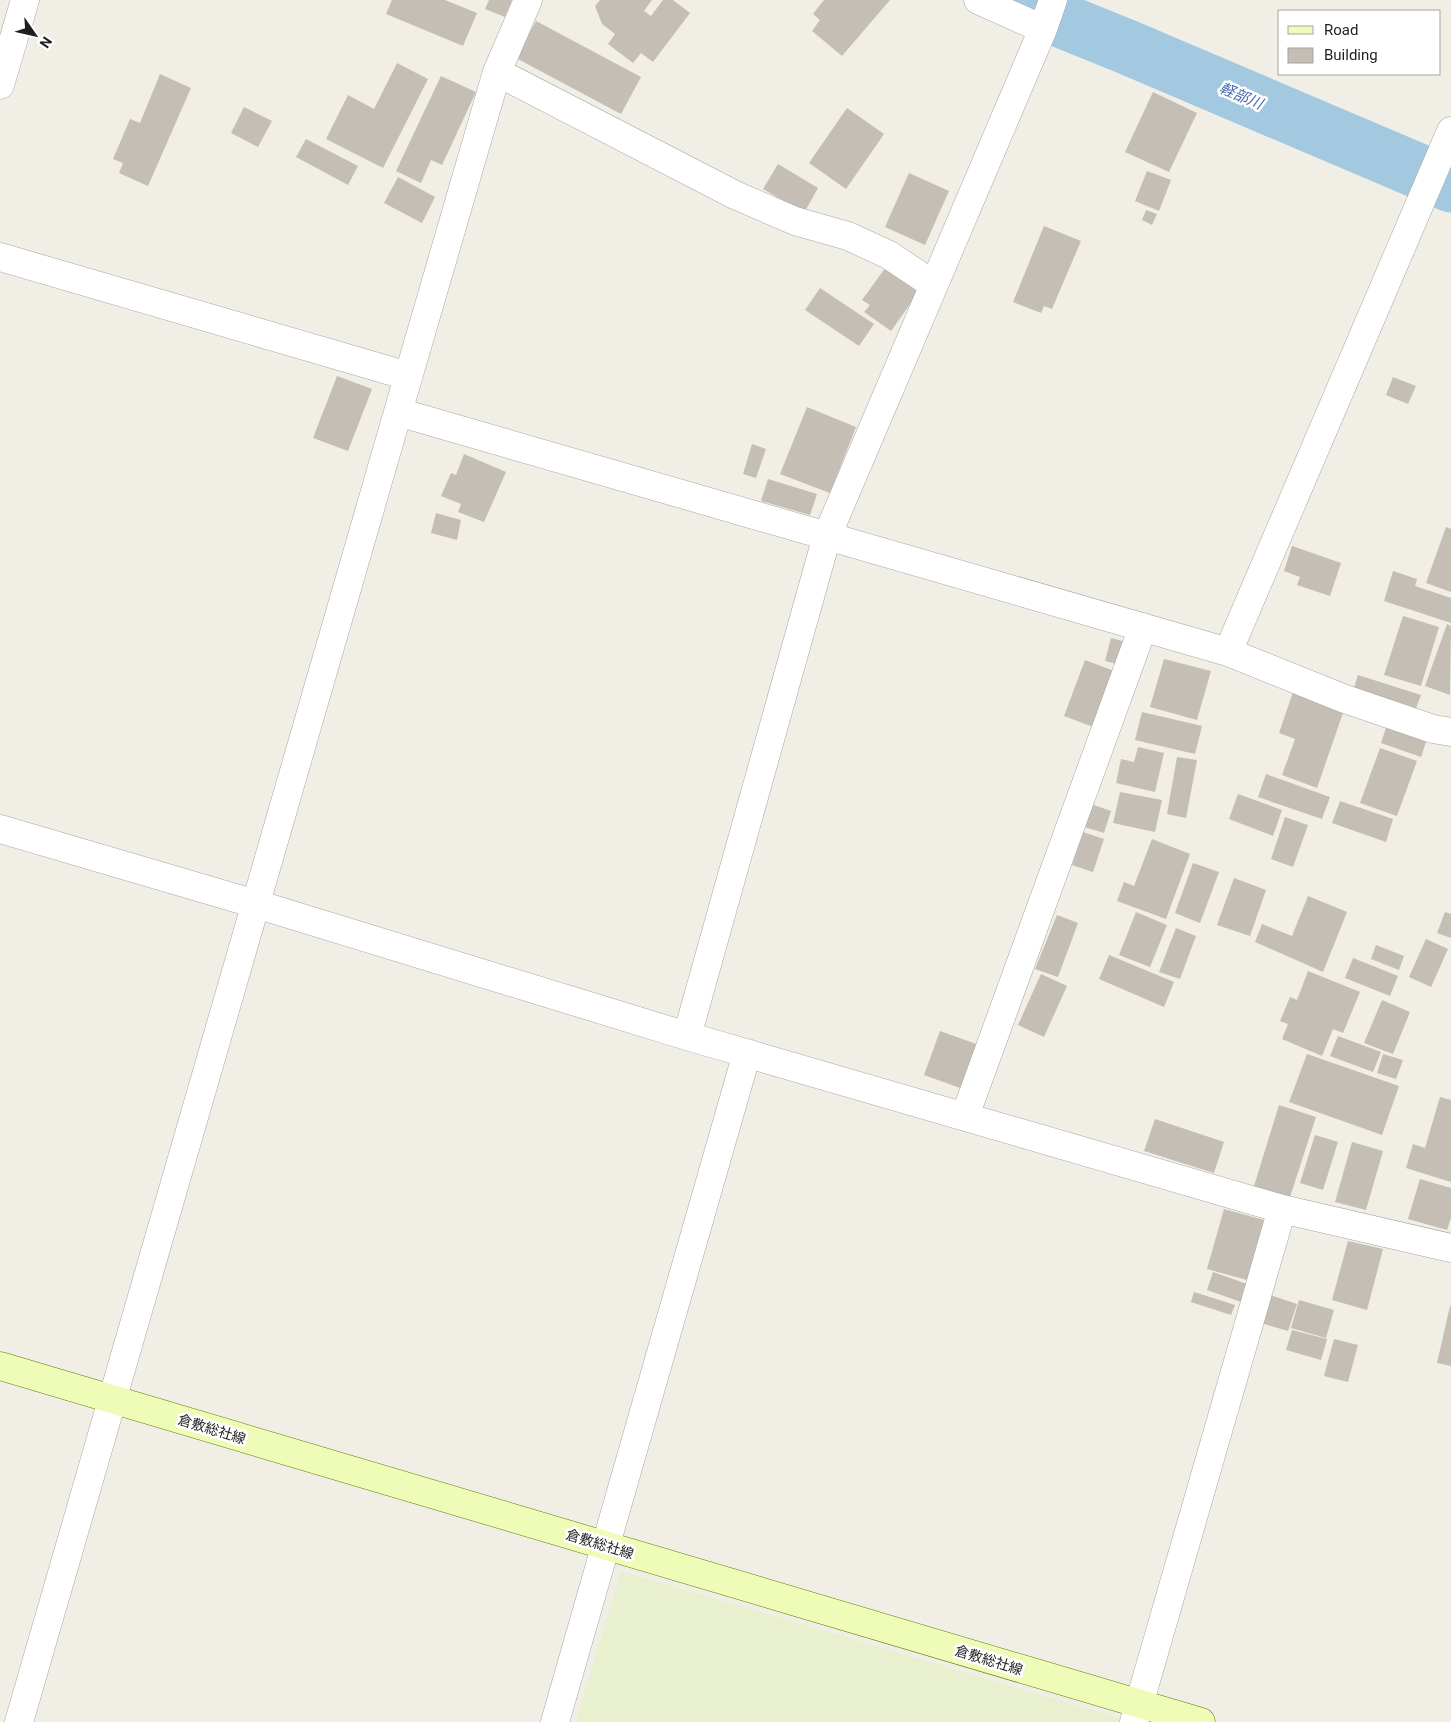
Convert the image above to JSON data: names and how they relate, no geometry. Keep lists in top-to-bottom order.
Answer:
{
  "streets": {
    "main road": ["倉敷総社線"]
  },
  "water": ["軽部川"],
  "legend": ["Road", "Building"],
  "north": "bottom right"
}
